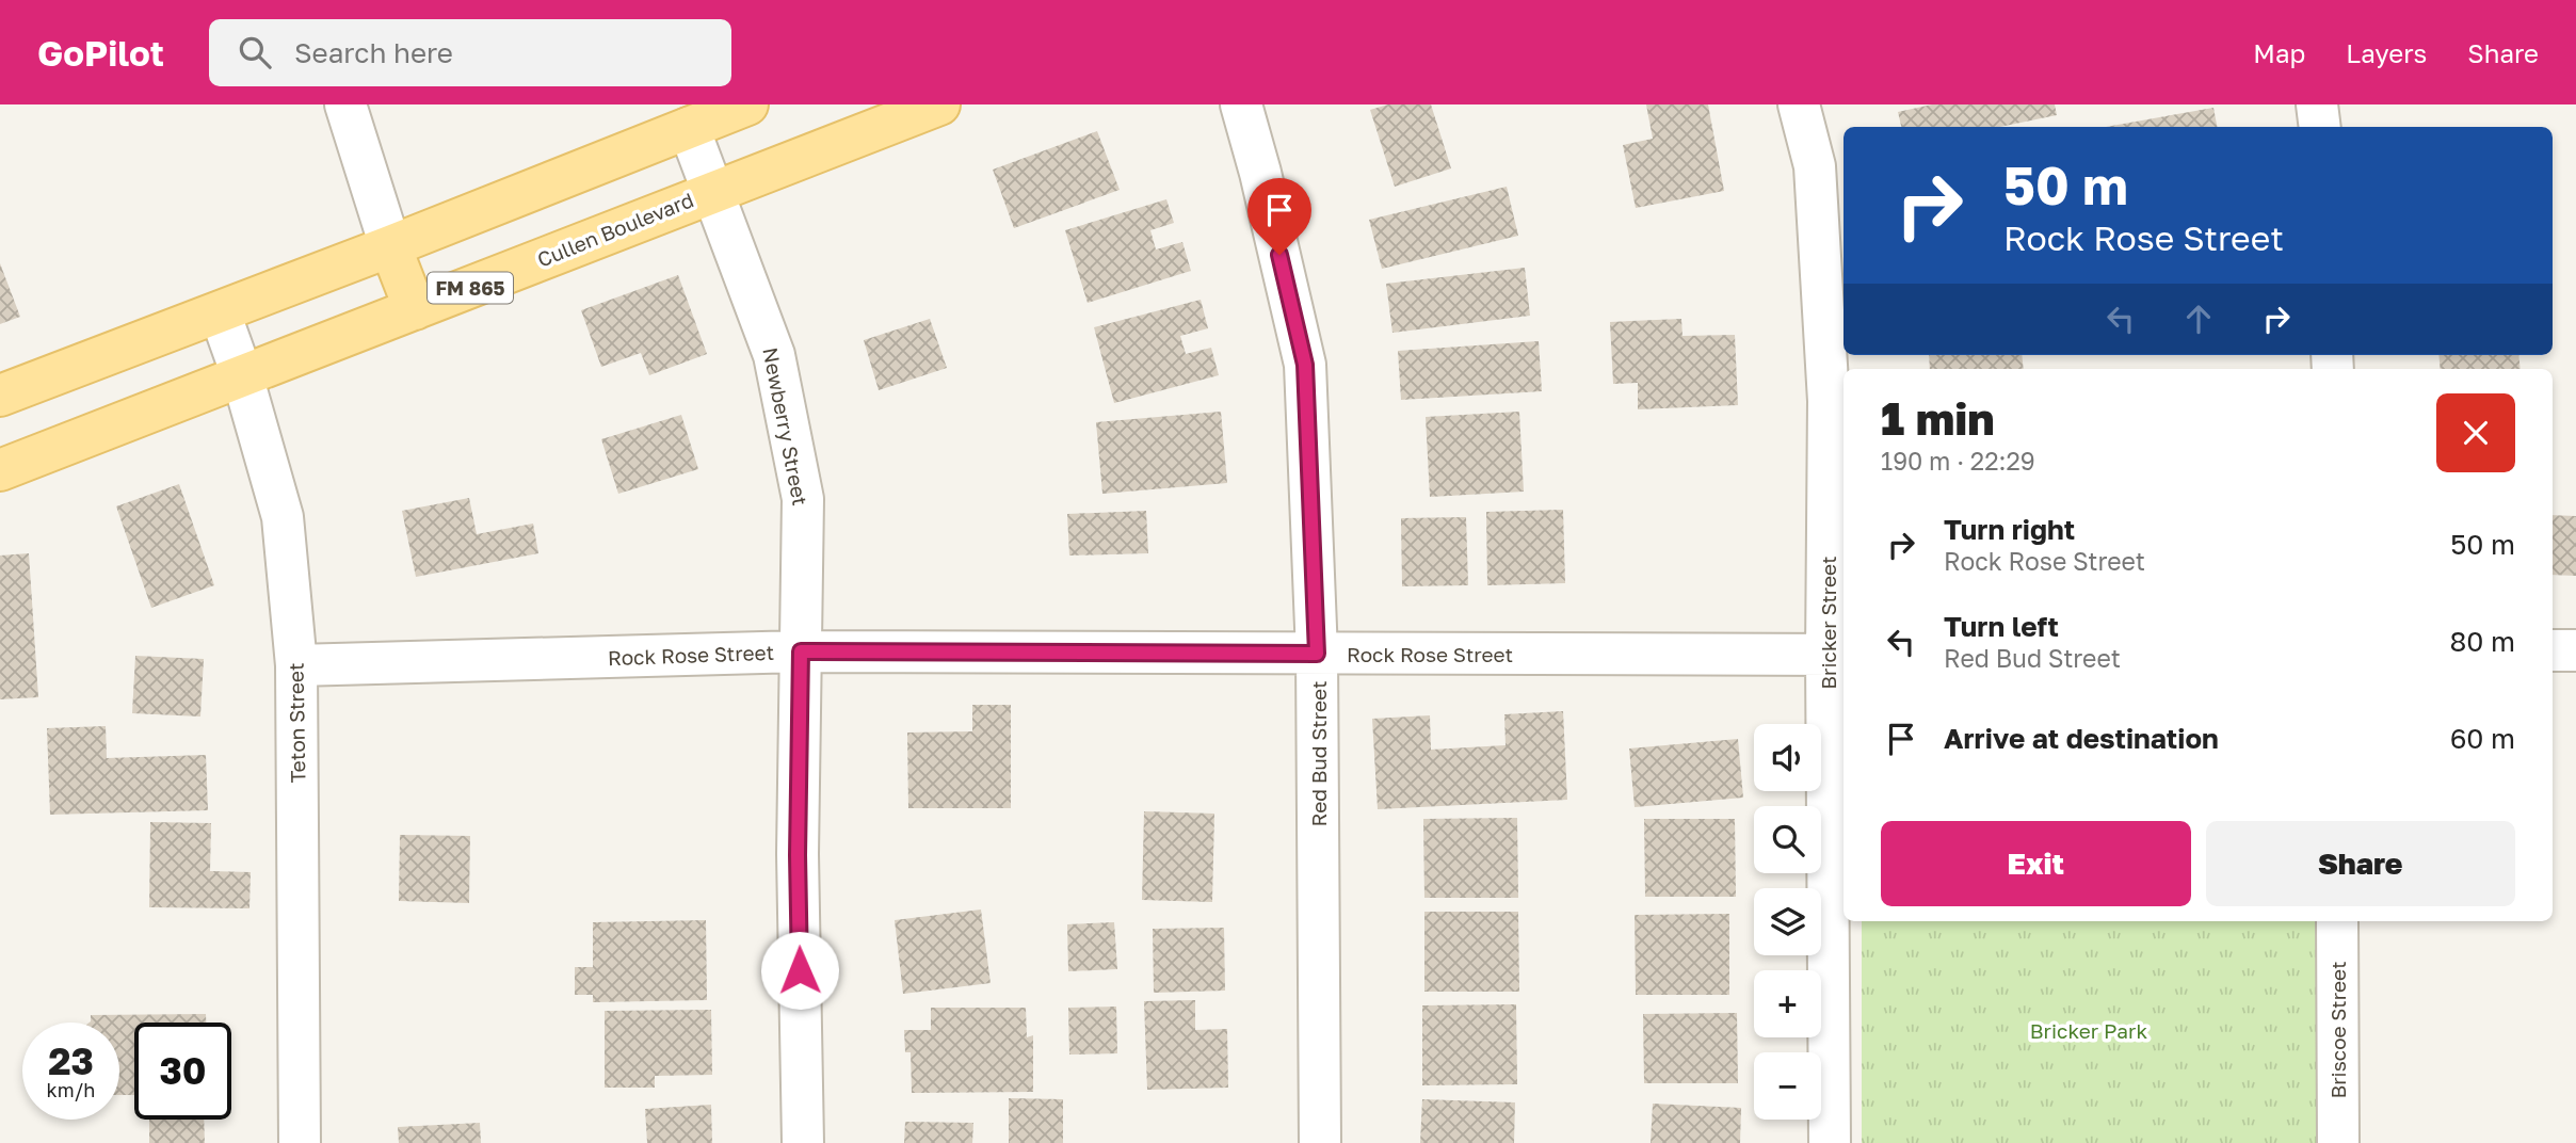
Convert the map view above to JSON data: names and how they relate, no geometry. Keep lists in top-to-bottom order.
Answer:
{
  "streets": {
    "main road": ["Cullen Boulevard", "FM 865"],
    "street": [
      "Newberry Street",
      "Bricker Street",
      "Rock Rose Street",
      "Teton Street",
      "Red Bud Street",
      "Briscoe Street"
    ]
  },
  "crossings": [
    ["Cullen Boulevard", "Newberry Street"],
    ["Cullen Boulevard", "Teton Street"],
    ["Newberry Street", "Rock Rose Street"],
    ["Bricker Street", "Rock Rose Street"],
    ["Rock Rose Street", "Teton Street"],
    ["Rock Rose Street", "Red Bud Street"]
  ],
  "parks": ["Bricker Park"],
  "page": {
    "header": "GoPilot",
    "search": "Search here",
    "nav": ["Map", "Layers", "Share"],
    "turn": ["50 m", "Rock Rose Street"],
    "heading": ["1 min", "190 m · 22:29"],
    "list": [
      {
        "name": "Turn right",
        "note": "Rock Rose Street",
        "value": "50 m"
      },
      {
        "name": "Turn left",
        "note": "Red Bud Street",
        "value": "80 m"
      },
      {
        "name": "Arrive at destination",
        "value": "60 m"
      }
    ],
    "map_buttons": ["+", "−"],
    "buttons": ["Exit", "Share"],
    "speed": "23 km/h",
    "limit": "30"
  }
}
